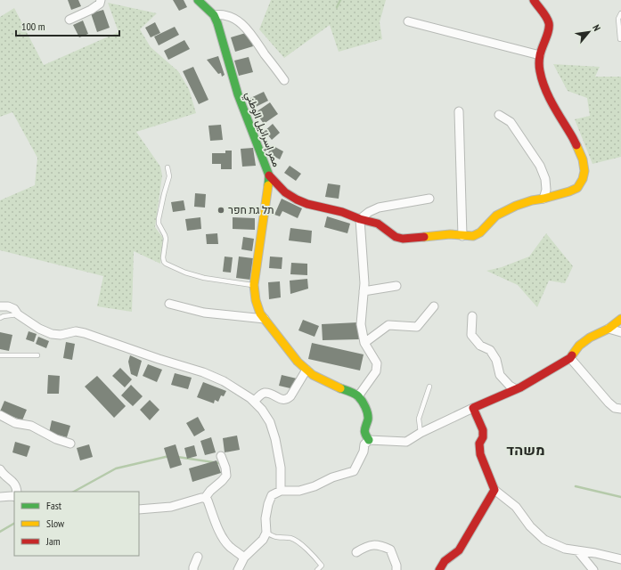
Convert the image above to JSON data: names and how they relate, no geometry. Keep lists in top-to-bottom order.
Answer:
{
  "streets": {
    "street": ["ممر إسرائيل الوطني"]
  },
  "districts": ["משהד"],
  "places": ["תל גת חפר"],
  "legend": ["Fast", "Slow", "Jam"],
  "scale_bar": "100 m",
  "north": "top right"
}
